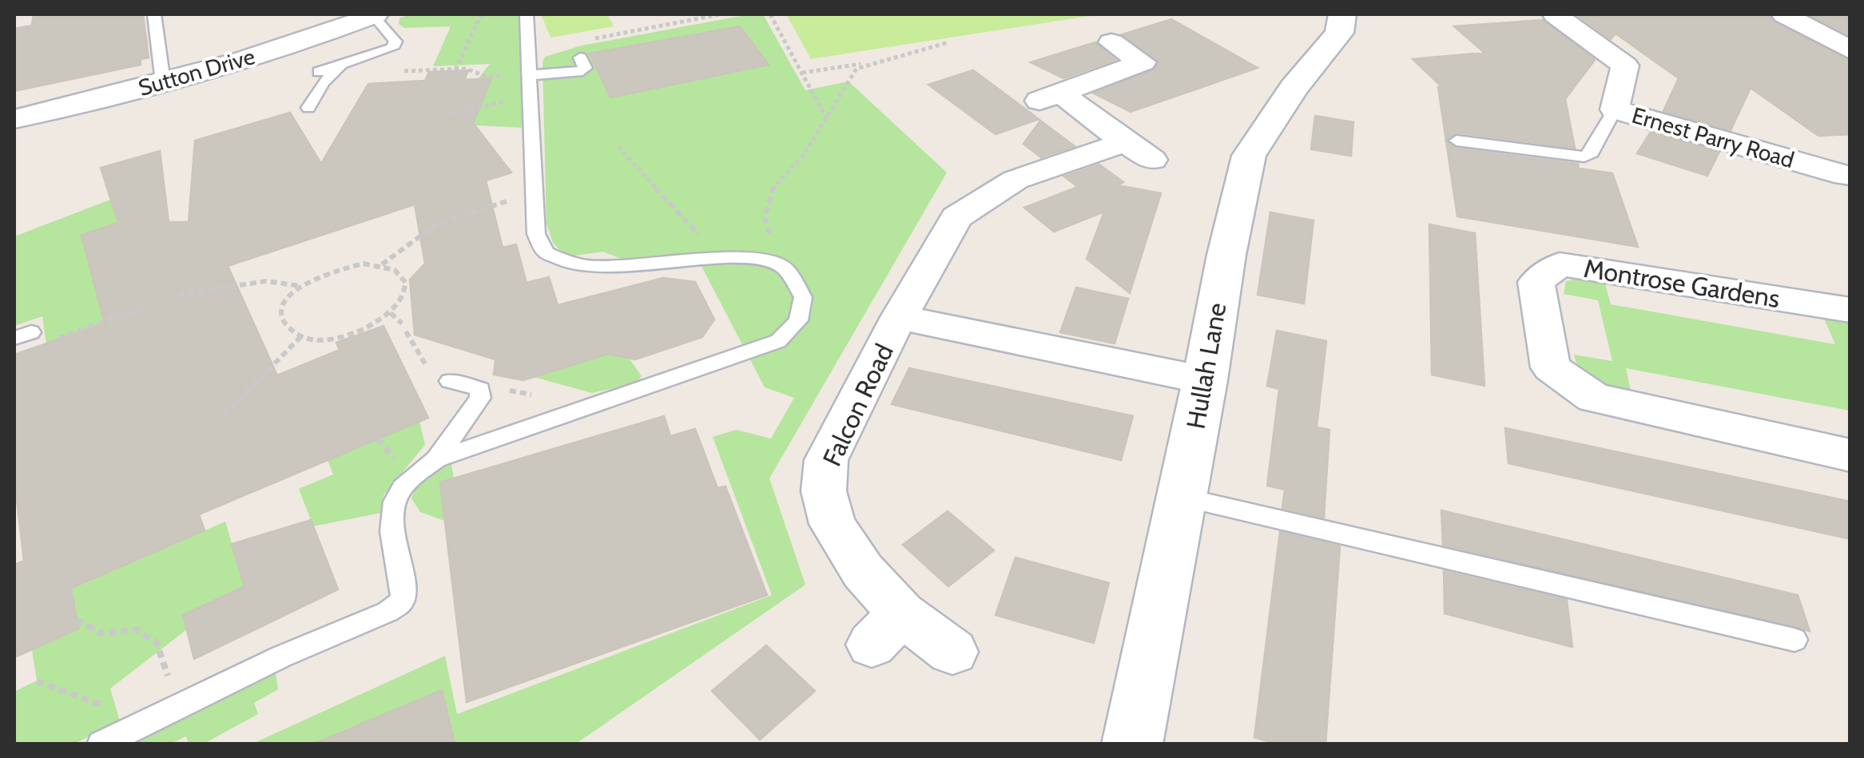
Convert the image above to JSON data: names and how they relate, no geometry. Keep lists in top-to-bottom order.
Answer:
{
  "streets": {
    "street": [
      "Sutton Drive",
      "Ernest Parry Road",
      "Montrose Gardens",
      "Hullah Lane",
      "Falcon Road"
    ]
  },
  "crossings": [
    ["Hullah Lane", "Falcon Road"]
  ]
}
